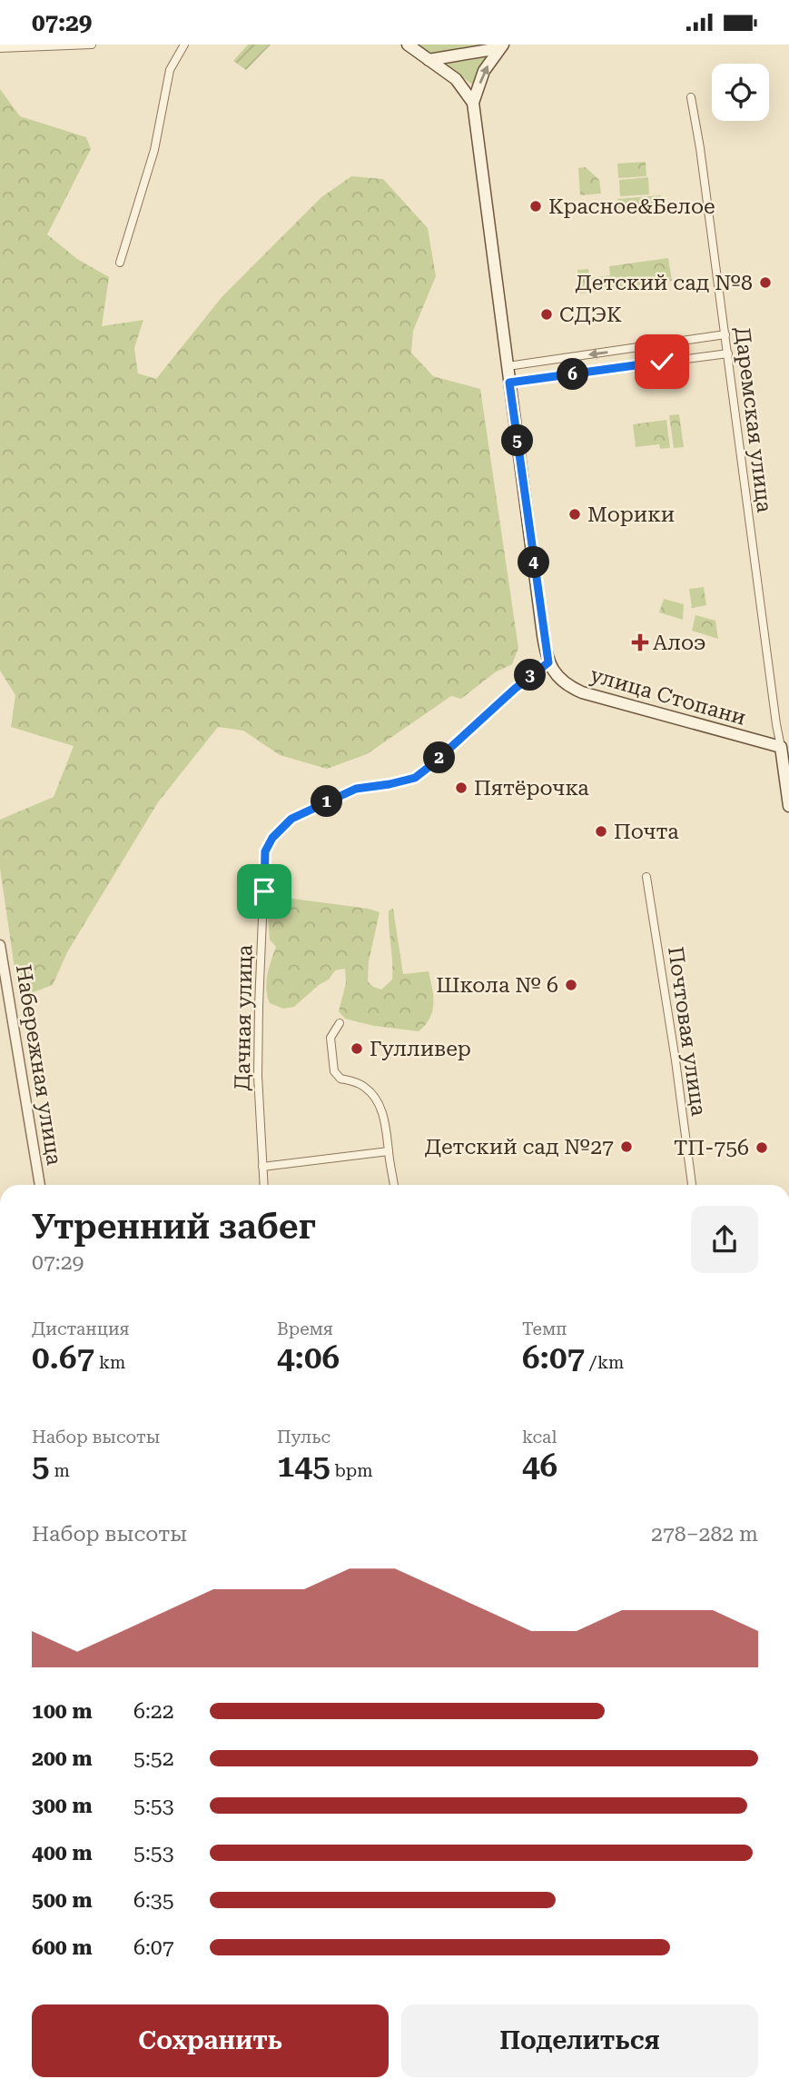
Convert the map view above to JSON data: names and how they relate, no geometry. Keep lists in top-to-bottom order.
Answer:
{
  "streets": {
    "main road": ["улица Стопани"],
    "street": [
      "Даремская улица",
      "Дачная улица",
      "Почтовая улица",
      "Набережная улица"
    ]
  },
  "crossings": [
    ["Даремская улица", "улица Стопани"],
    ["улица Стопани", "Дачная улица"]
  ],
  "places": {
    "other": [
      "Красное&Белое",
      "Детский сад №8",
      "СДЭК",
      "Морики",
      "Пятёрочка",
      "Почта",
      "Школа № 6",
      "Гулливер",
      "Детский сад №27",
      "ТП-756"
    ],
    "health": ["Алоэ"]
  },
  "page": {
    "status": "07:29",
    "pins": [
      "6",
      "5",
      "4",
      "3",
      "2",
      "1"
    ],
    "heading": ["Утренний забег", "07:29"],
    "stats": [
      ["Дистанция", "0.67 km"],
      ["Время", "4:06"],
      ["Темп", "6:07 /km"],
      ["Набор высоты", "5 m"],
      ["Пульс", "145 bpm"],
      ["kcal", "46"]
    ],
    "chart": ["Набор высоты", "278–282 m"],
    "list": [
      {
        "name": "100 m",
        "note": "6:22"
      },
      {
        "name": "200 m",
        "note": "5:52"
      },
      {
        "name": "300 m",
        "note": "5:53"
      },
      {
        "name": "400 m",
        "note": "5:53"
      },
      {
        "name": "500 m",
        "note": "6:35"
      },
      {
        "name": "600 m",
        "note": "6:07"
      }
    ],
    "buttons": ["Сохранить", "Поделиться"]
  }
}
